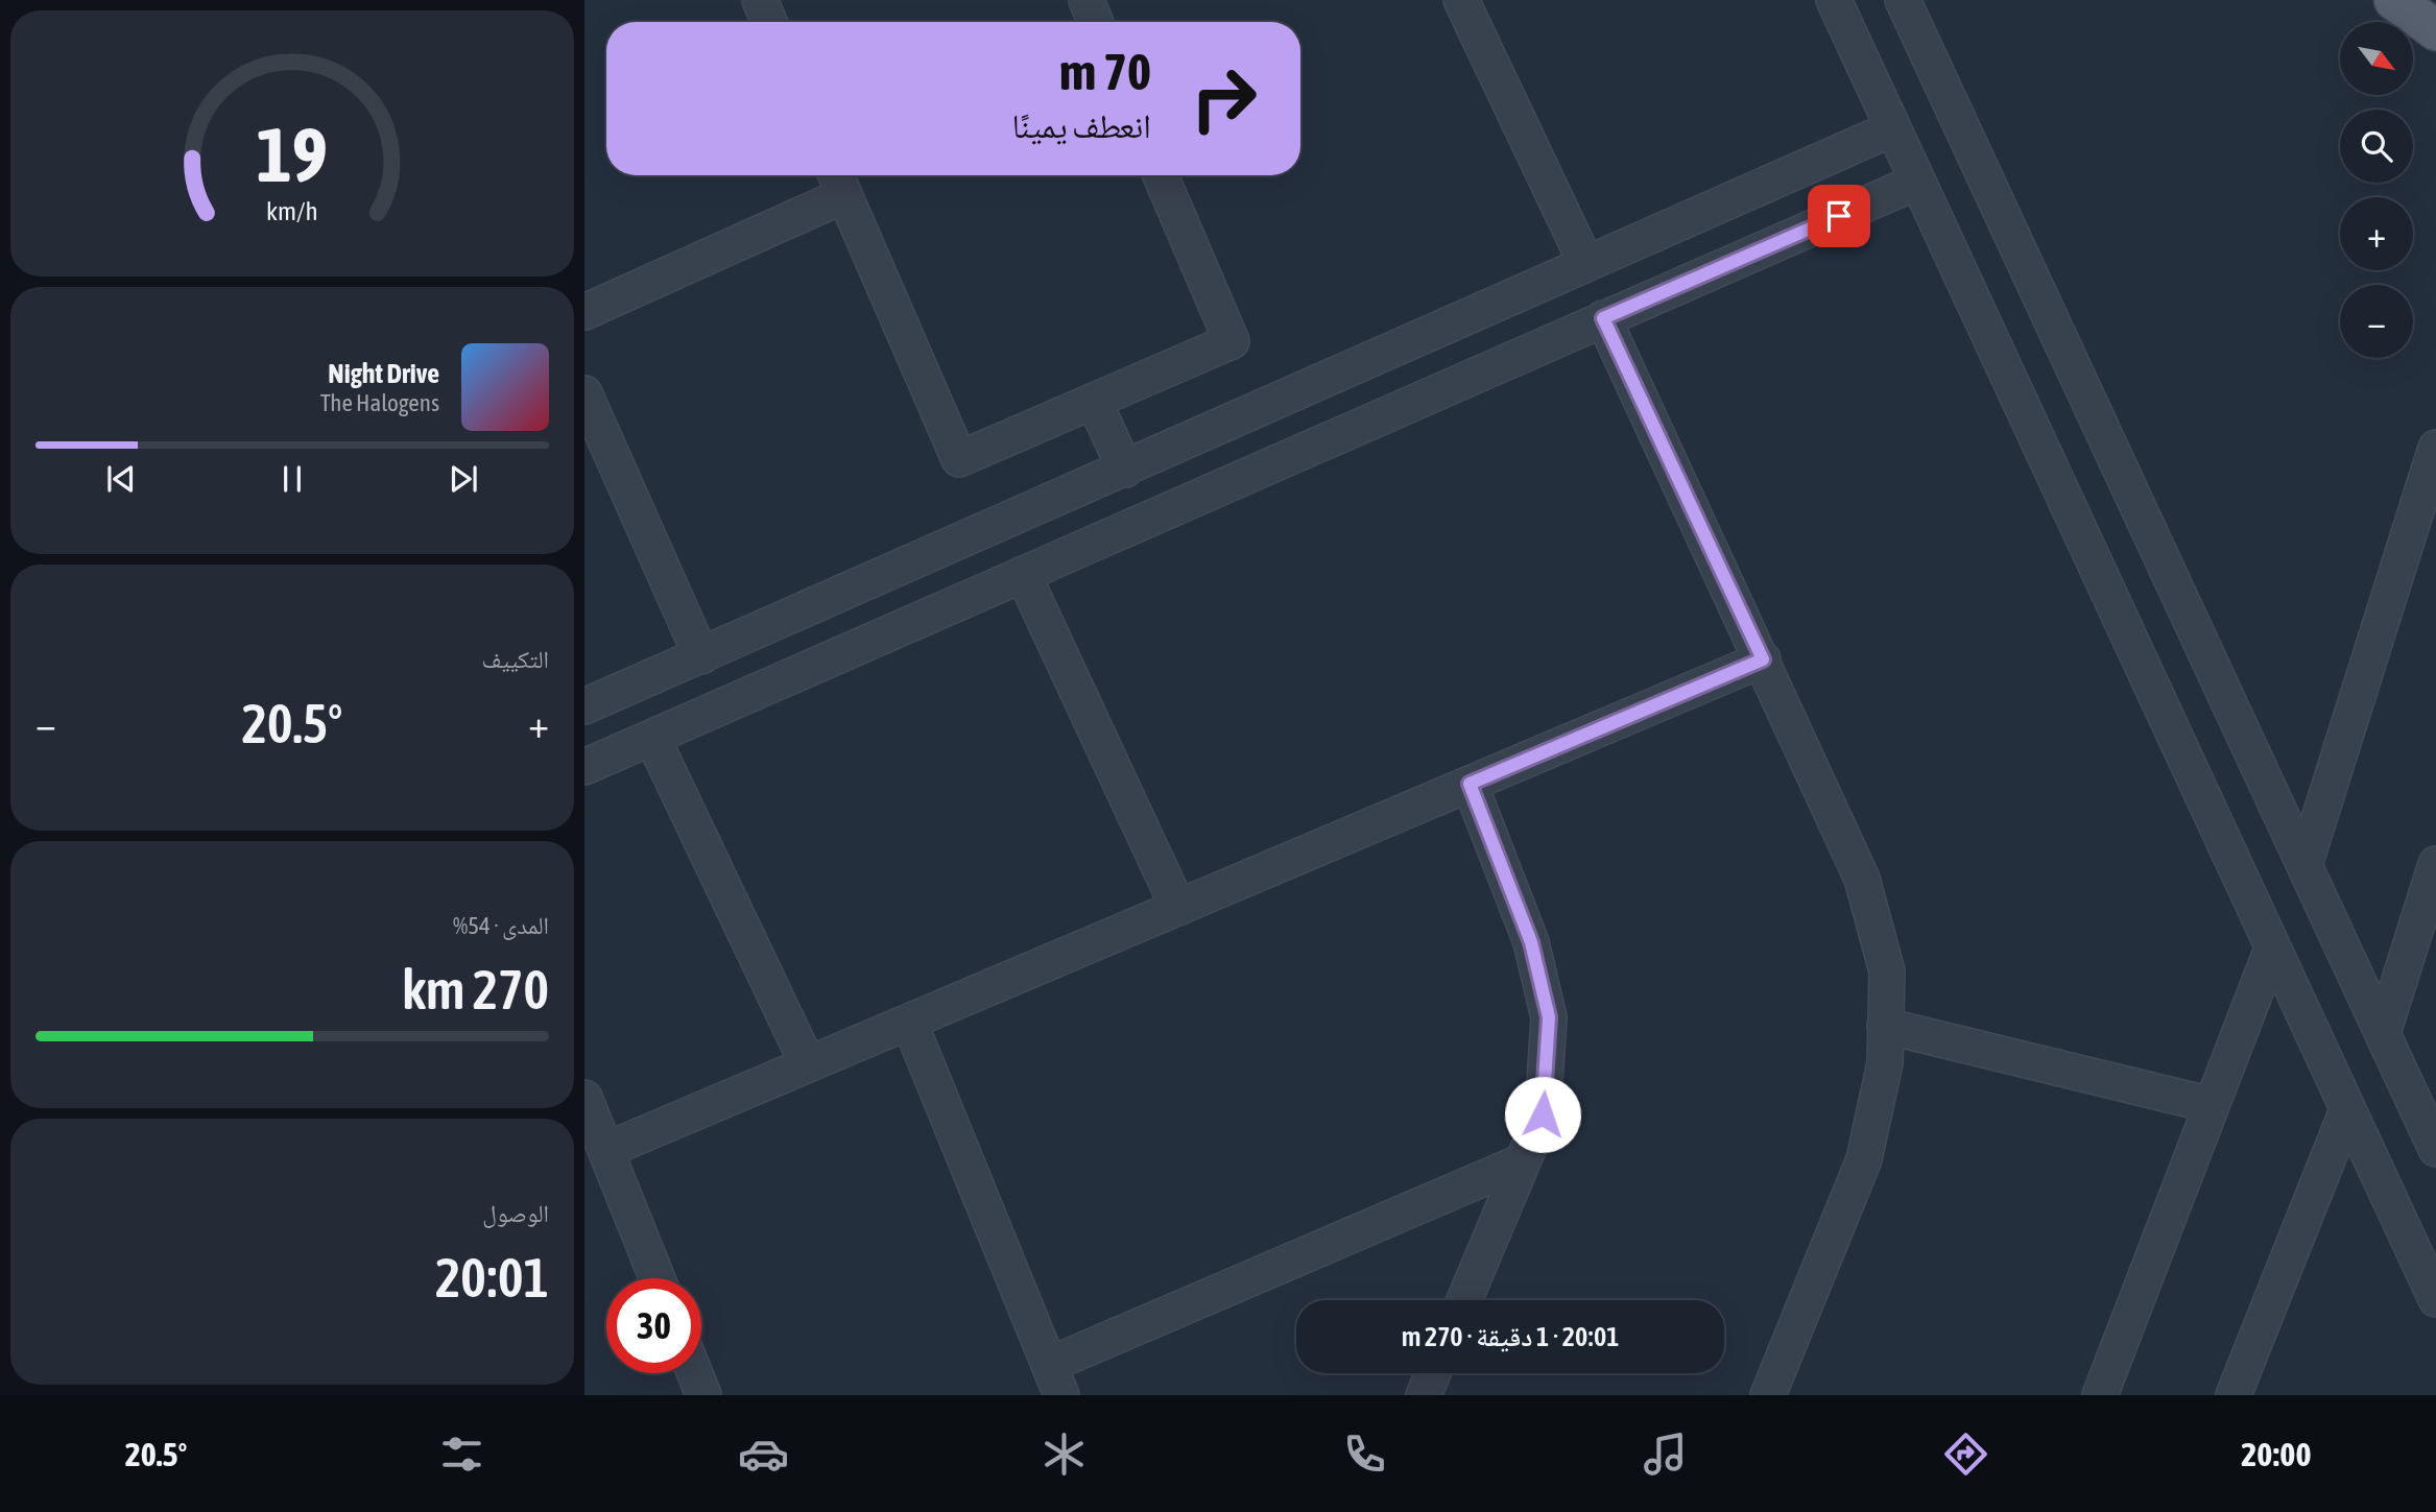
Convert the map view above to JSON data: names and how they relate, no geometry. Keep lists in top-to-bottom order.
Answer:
{
  "north": "bottom right",
  "page": {
    "map_buttons": ["+", "−"],
    "turn": ["70 m", "انعطف يمينًا"],
    "song": ["Night Drive", "The Halogens"],
    "tile": [
      "التكييف",
      ["المدى · 54%", "270 km"],
      ["الوصول", "20:01"]
    ],
    "heat": ["−", "20.5°", "+"],
    "limit": "30",
    "trip": "20:01 · 1 دقيقة · 270 m",
    "tabs": ["20:00", "20.5°"],
    "gauge": ["19", "km/h"]
  }
}
